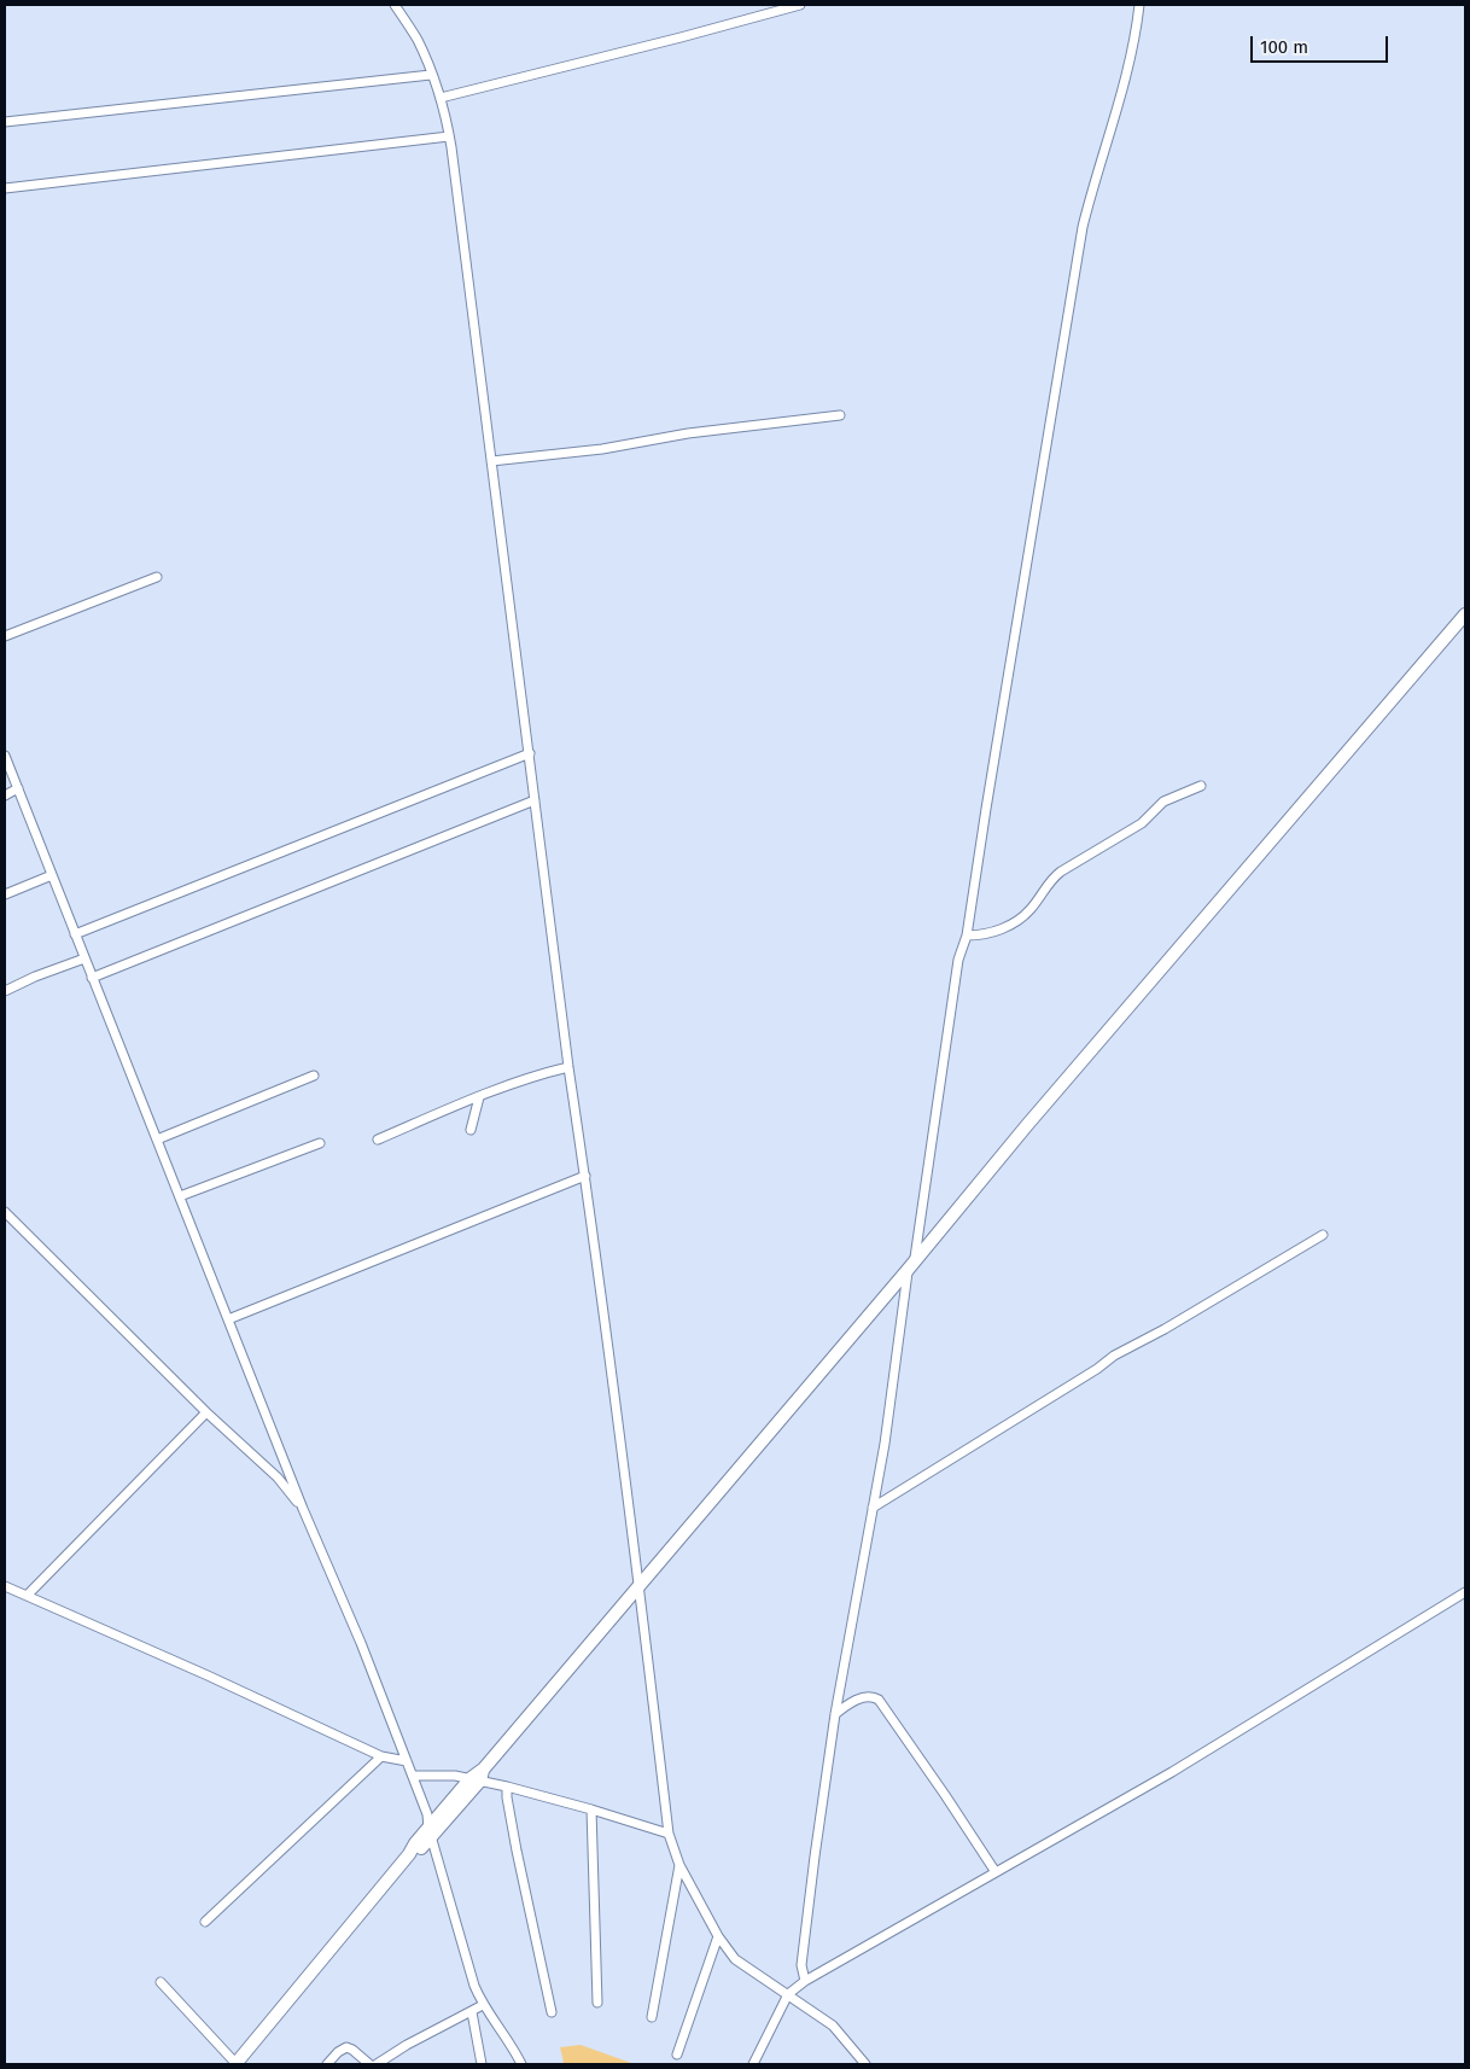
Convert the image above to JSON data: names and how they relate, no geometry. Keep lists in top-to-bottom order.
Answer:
{
  "scale_bar": "100 m"
}
